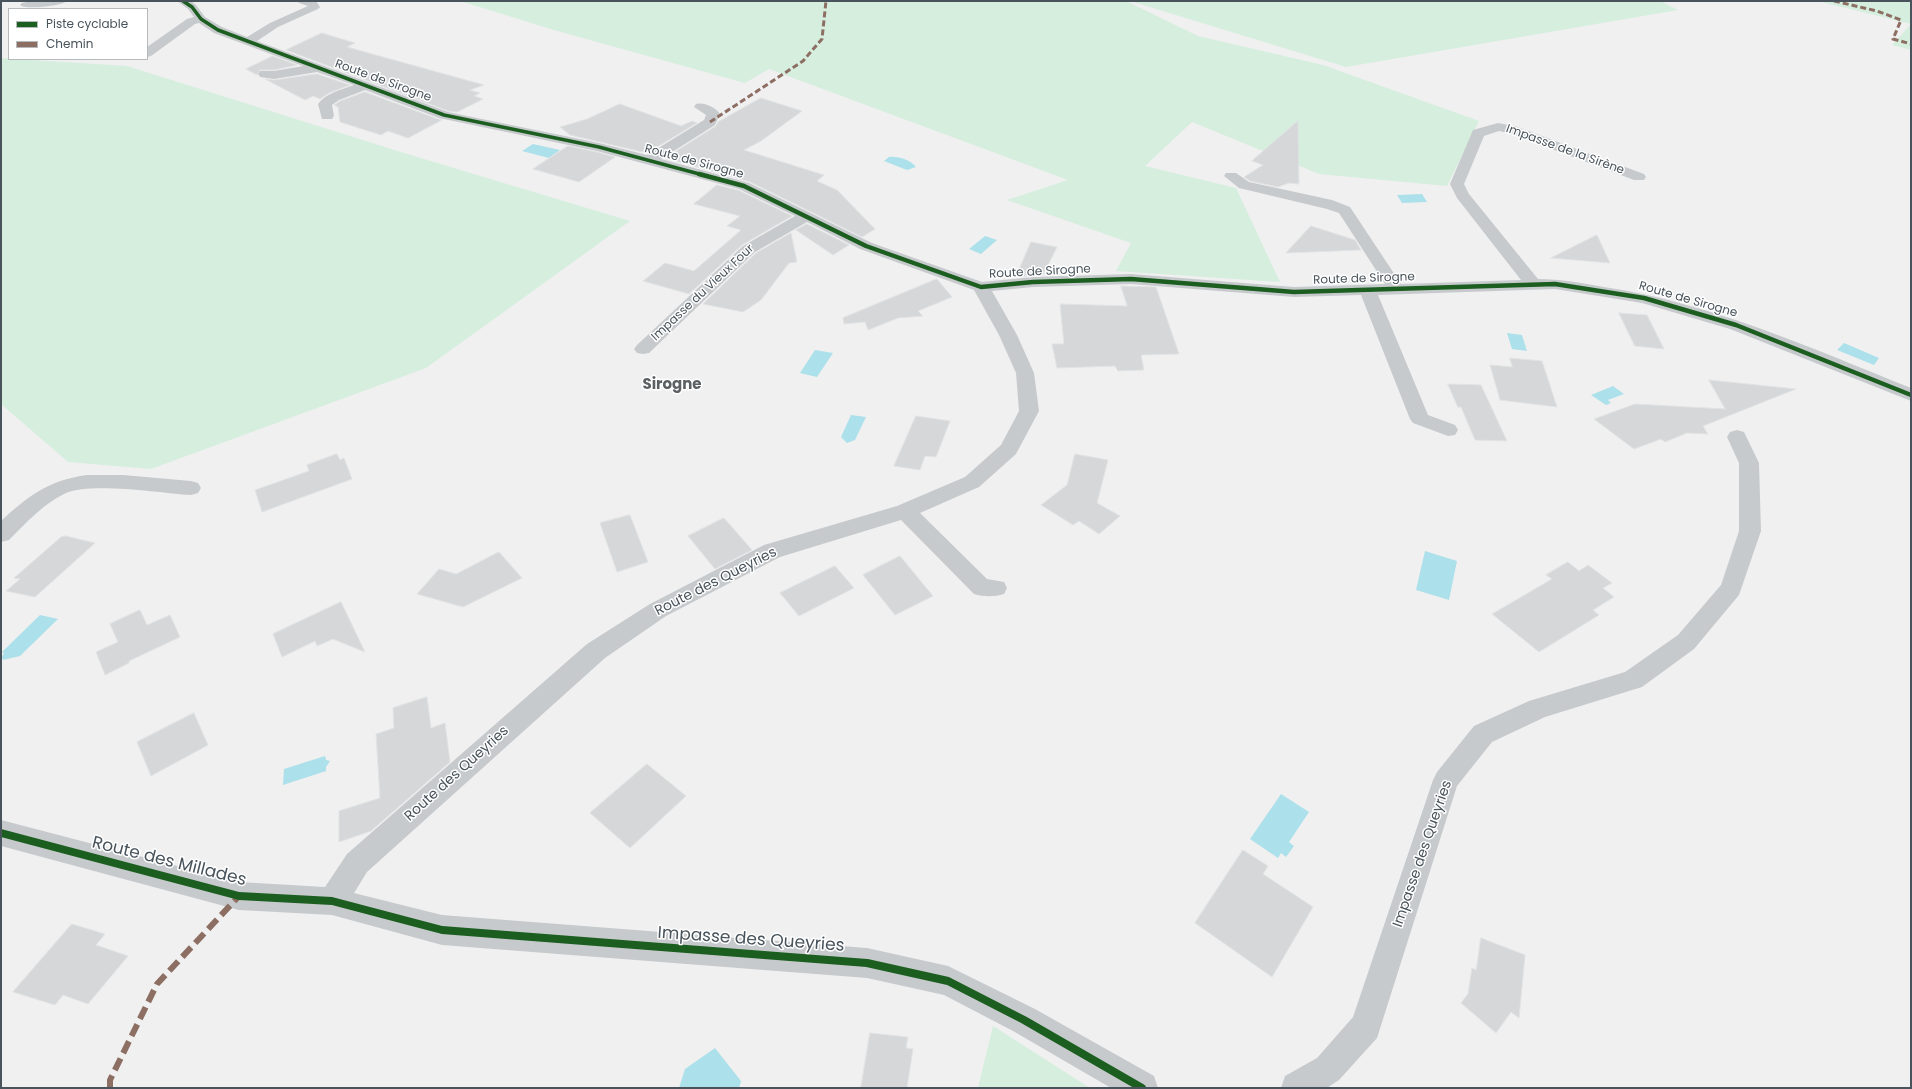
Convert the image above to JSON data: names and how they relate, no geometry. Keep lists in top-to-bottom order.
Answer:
{
  "streets": {
    "street": [
      "Route de Sirogne",
      "Impasse de la Sirène",
      "Impasse du Vieux Four",
      "Route des Queyries",
      "Impasse des Queyries",
      "Route des Millades"
    ]
  },
  "crossings": [
    ["Route de Sirogne", "Impasse de la Sirène"],
    ["Route de Sirogne", "Impasse du Vieux Four"],
    ["Route de Sirogne", "Route des Queyries"],
    ["Route des Queyries", "Impasse des Queyries"],
    ["Route des Queyries", "Route des Millades"],
    ["Impasse des Queyries", "Route des Millades"]
  ],
  "districts": ["Sirogne"],
  "legend": ["Piste cyclable", "Chemin"]
}
